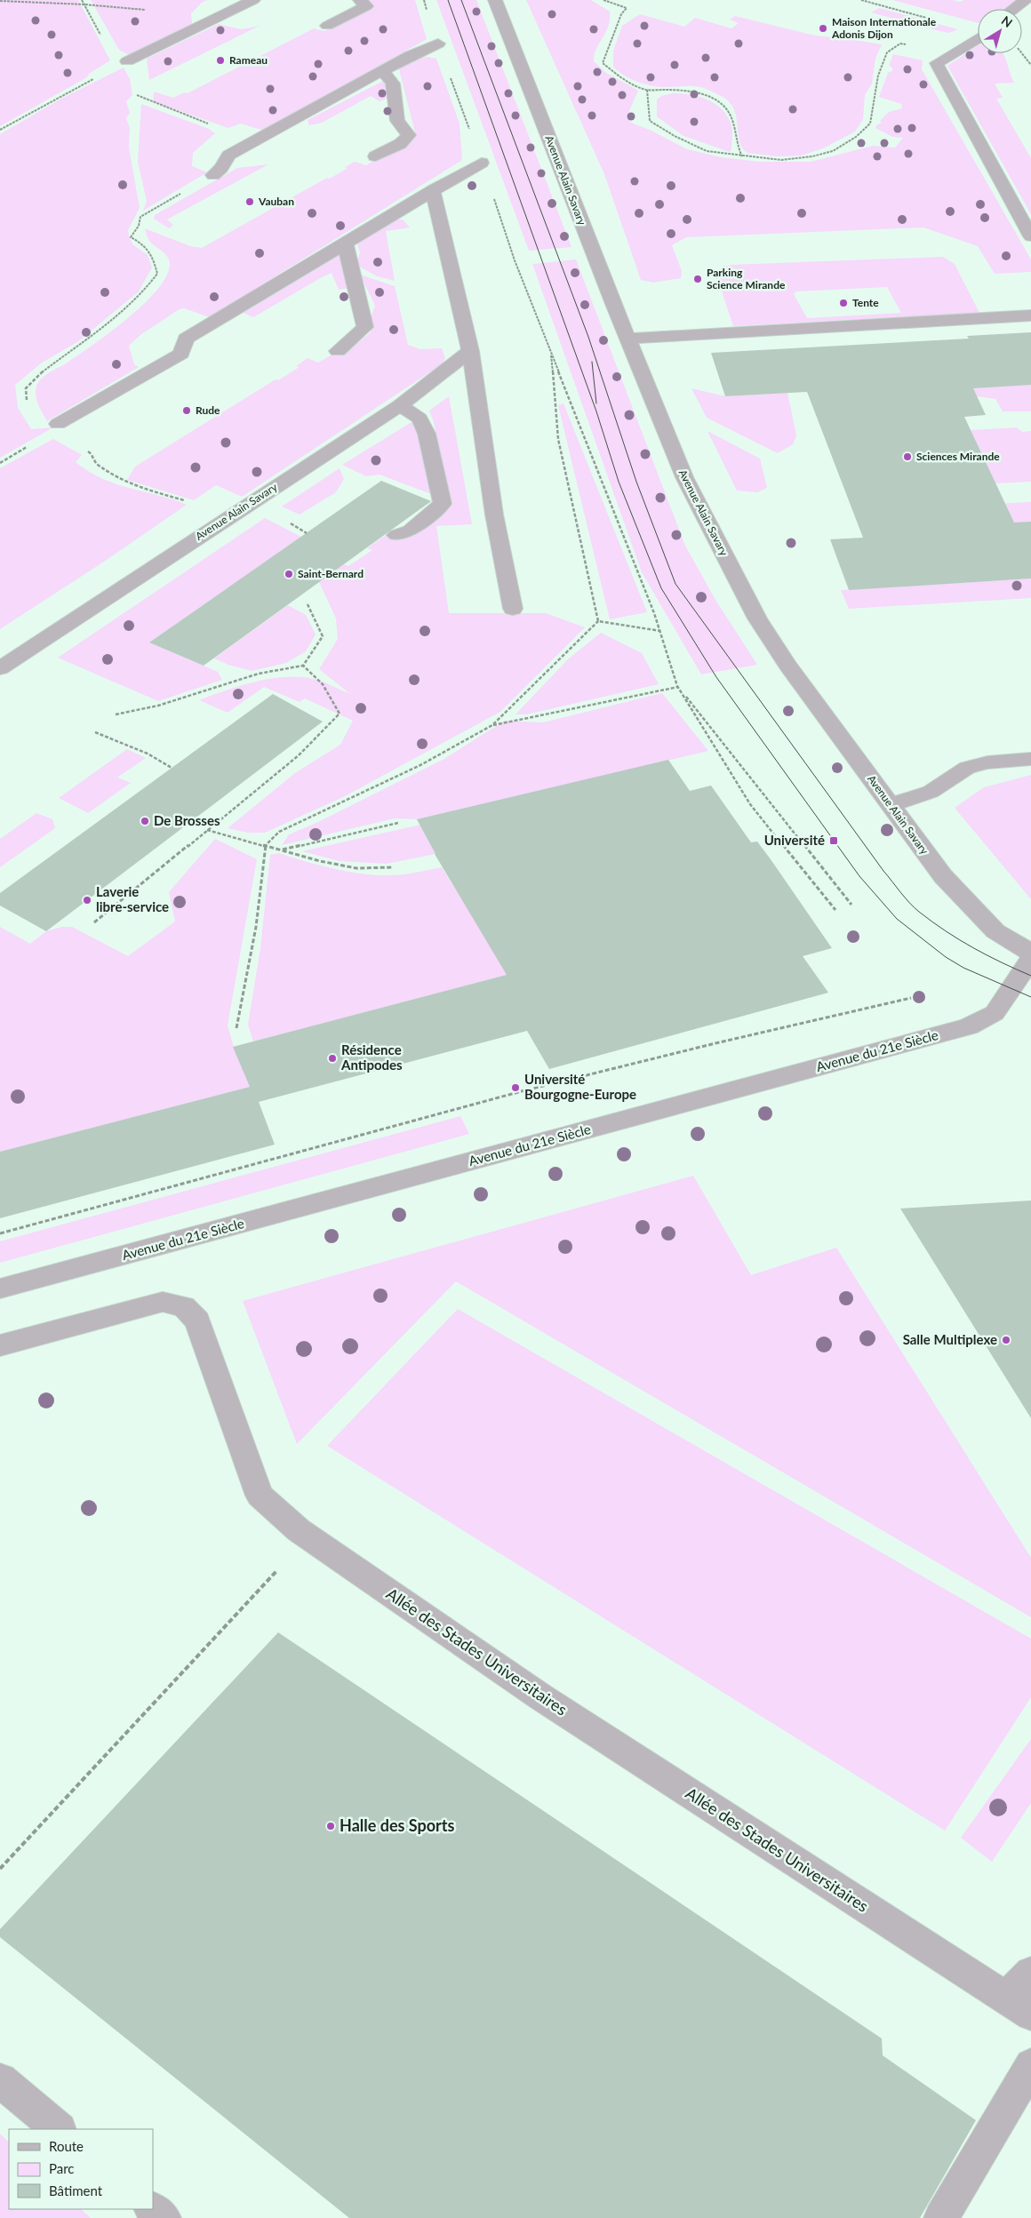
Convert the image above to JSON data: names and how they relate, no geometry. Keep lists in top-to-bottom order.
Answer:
{
  "streets": {
    "lane": ["Avenue Alain Savary", "Avenue du 21e Siècle", "Allée des Stades Universitaires"]
  },
  "places": {
    "other": [
      "Maison Internationale Adonis Dijon",
      "Rameau",
      "Vauban",
      "Parking Science Mirande",
      "Tente",
      "Rude",
      "Sciences Mirande",
      "Saint-Bernard",
      "De Brosses",
      "Laverie libre-service",
      "Résidence Antipodes",
      "Université Bourgogne-Europe",
      "Salle Multiplexe",
      "Halle des Sports"
    ],
    "transit": ["Université"]
  },
  "legend": ["Route", "Parc", "Bâtiment"],
  "north": "top right"
}
